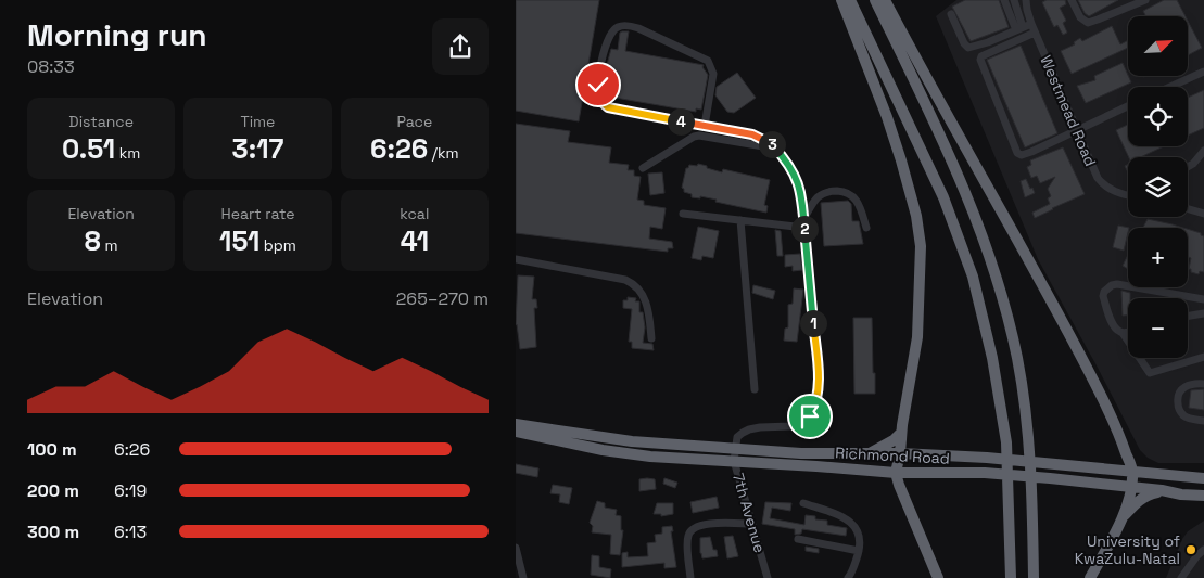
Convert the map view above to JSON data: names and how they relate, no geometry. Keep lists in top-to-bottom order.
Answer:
{
  "streets": {
    "highway": ["Richmond Road"],
    "street": ["Westmead Road", "7th Avenue"]
  },
  "crossings": [
    ["Richmond Road", "7th Avenue"]
  ],
  "places": ["University of KwaZulu-Natal"],
  "north": "top right",
  "page": {
    "heading": ["Morning run", "08:33"],
    "map_buttons": ["+", "−"],
    "stats": [
      ["Distance", "0.51 km"],
      ["Time", "3:17"],
      ["Pace", "6:26 /km"],
      ["Elevation", "8 m"],
      ["Heart rate", "151 bpm"],
      ["kcal", "41"]
    ],
    "pins": [
      "4",
      "3",
      "2",
      "1"
    ],
    "chart": ["Elevation", "265–270 m"],
    "list": [
      {
        "name": "100 m",
        "note": "6:26"
      },
      {
        "name": "200 m",
        "note": "6:19"
      },
      {
        "name": "300 m",
        "note": "6:13"
      }
    ]
  }
}
